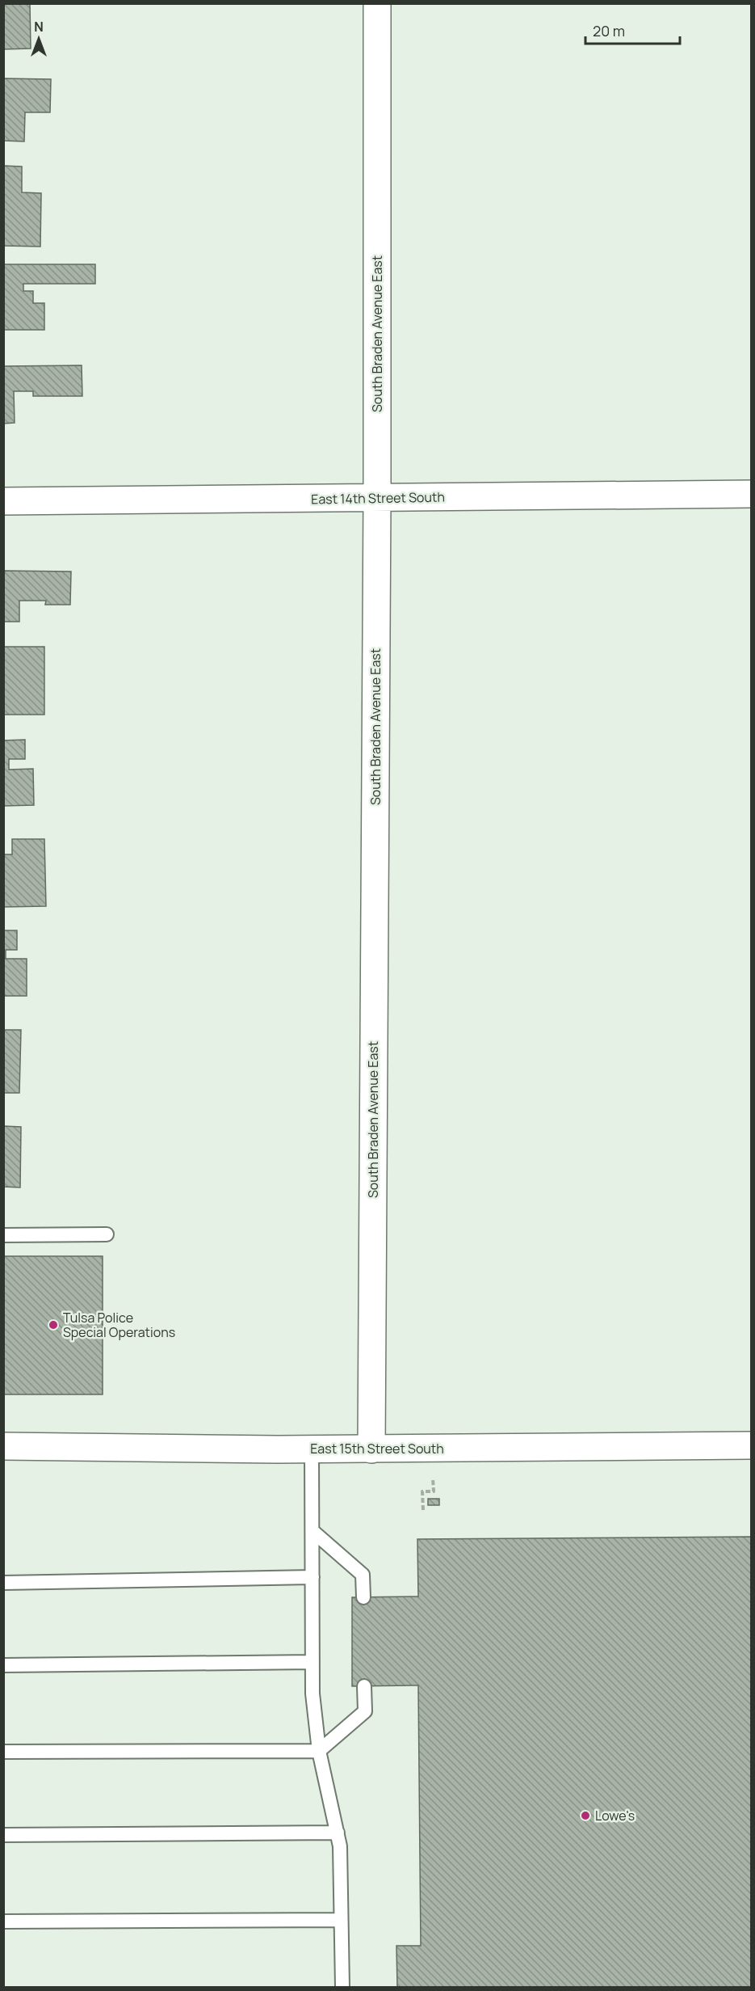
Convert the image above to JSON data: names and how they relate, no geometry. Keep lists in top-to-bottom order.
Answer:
{
  "streets": {
    "street": ["South Braden Avenue East", "East 14th Street South", "East 15th Street South"]
  },
  "crossings": [
    ["South Braden Avenue East", "East 14th Street South"],
    ["South Braden Avenue East", "East 15th Street South"]
  ],
  "places": ["Tulsa Police Special Operations", "Lowe's"],
  "scale_bar": "20 m",
  "north": "top"
}
